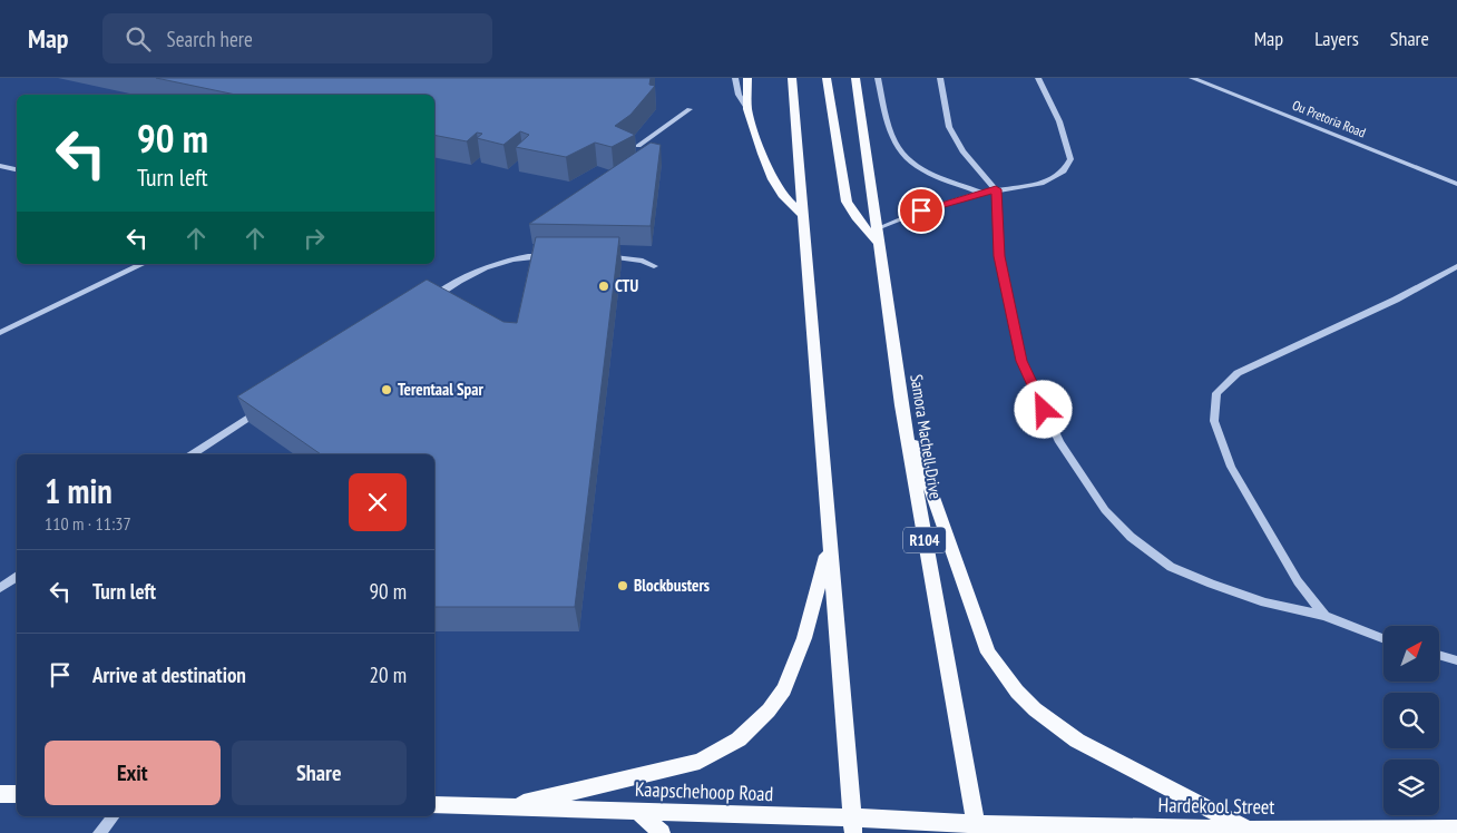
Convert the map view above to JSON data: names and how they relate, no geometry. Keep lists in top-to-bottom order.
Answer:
{
  "streets": {
    "main road": [
      "Samora Machell Drive",
      "R104",
      "Kaapschehoop Road",
      "Hardekool Street"
    ],
    "street": ["Ou Pretoria Road"]
  },
  "crossings": [
    ["Samora Machell Drive", "Kaapschehoop Road"],
    ["Samora Machell Drive", "Hardekool Street"],
    ["Kaapschehoop Road", "Hardekool Street"]
  ],
  "places": ["CTU", "Terentaal Spar", "Blockbusters"],
  "north": "top right",
  "page": {
    "header": "Map",
    "search": "Search here",
    "nav": ["Map", "Layers", "Share"],
    "turn": ["90 m", "Turn left"],
    "heading": ["1 min", "110 m · 11:37"],
    "list": [
      {
        "name": "Turn left",
        "value": "90 m"
      },
      {
        "name": "Arrive at destination",
        "value": "20 m"
      }
    ],
    "buttons": ["Exit", "Share"]
  }
}
